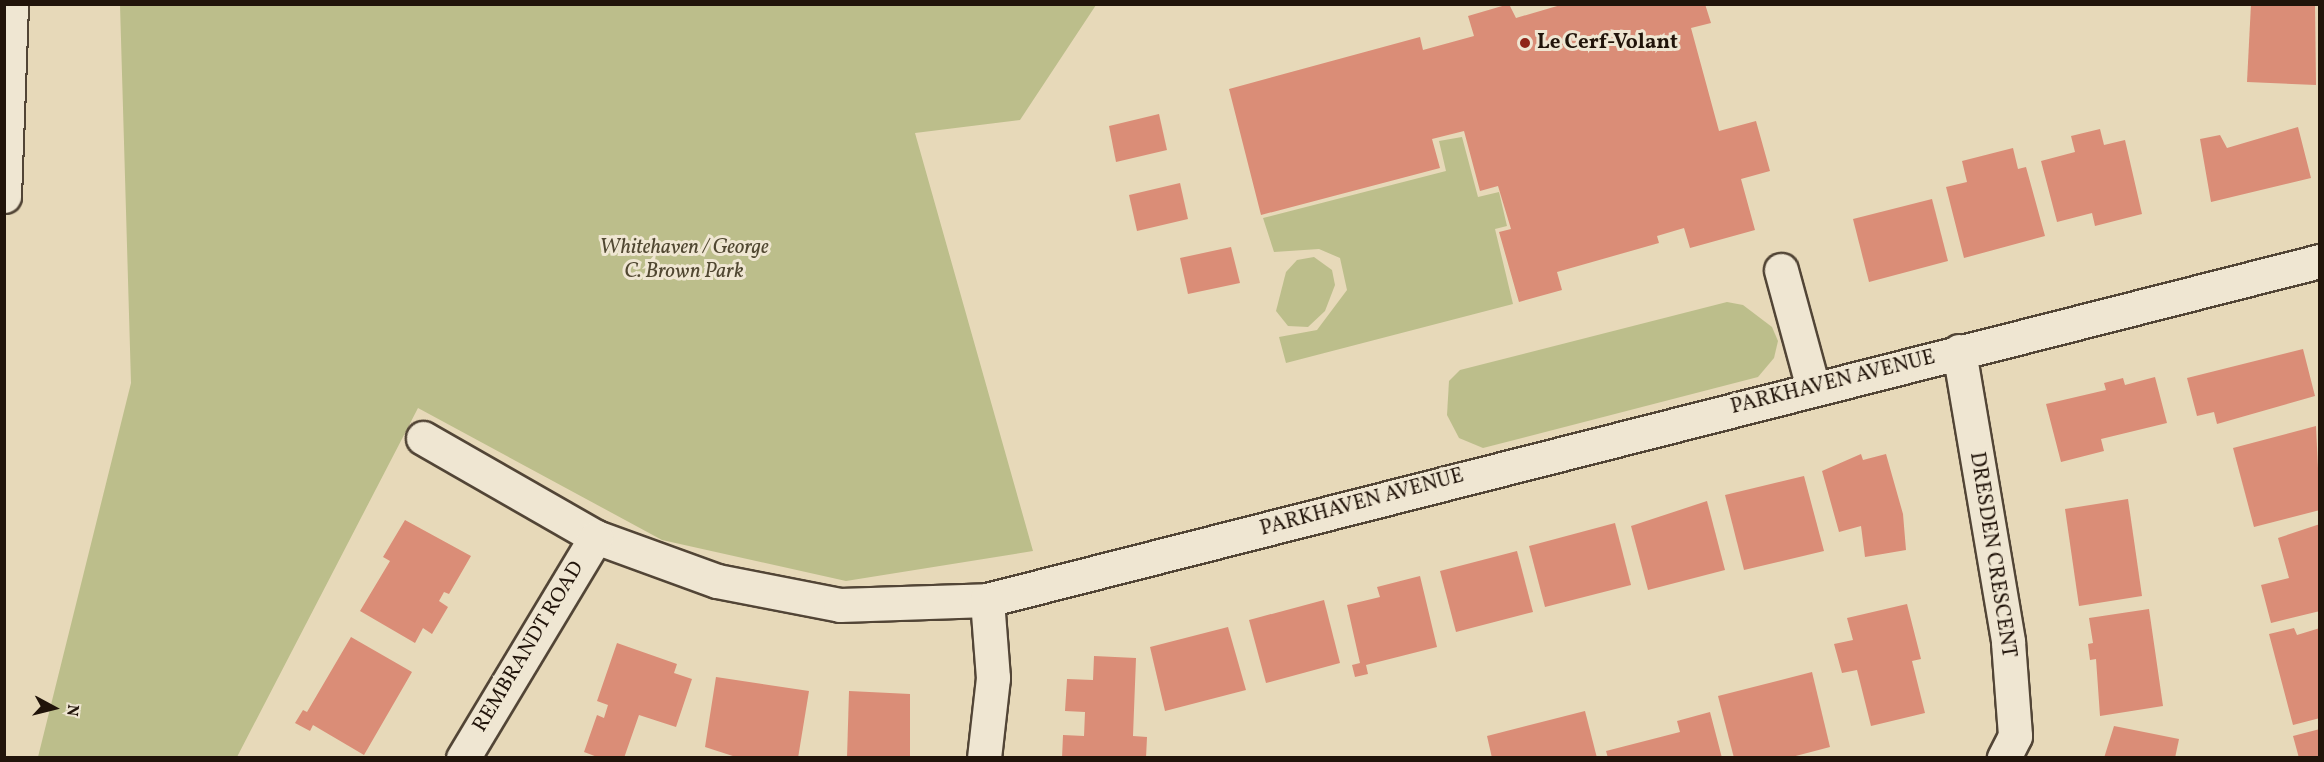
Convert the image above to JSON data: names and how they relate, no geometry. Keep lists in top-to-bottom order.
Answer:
{
  "streets": {
    "street": ["PARKHAVEN AVENUE", "DRESDEN CRESCENT", "REMBRANDT ROAD"]
  },
  "crossings": [
    ["PARKHAVEN AVENUE", "DRESDEN CRESCENT"],
    ["PARKHAVEN AVENUE", "REMBRANDT ROAD"]
  ],
  "parks": ["Whitehaven / George C. Brown Park"],
  "places": ["Le Cerf-Volant"],
  "north": "right"
}
